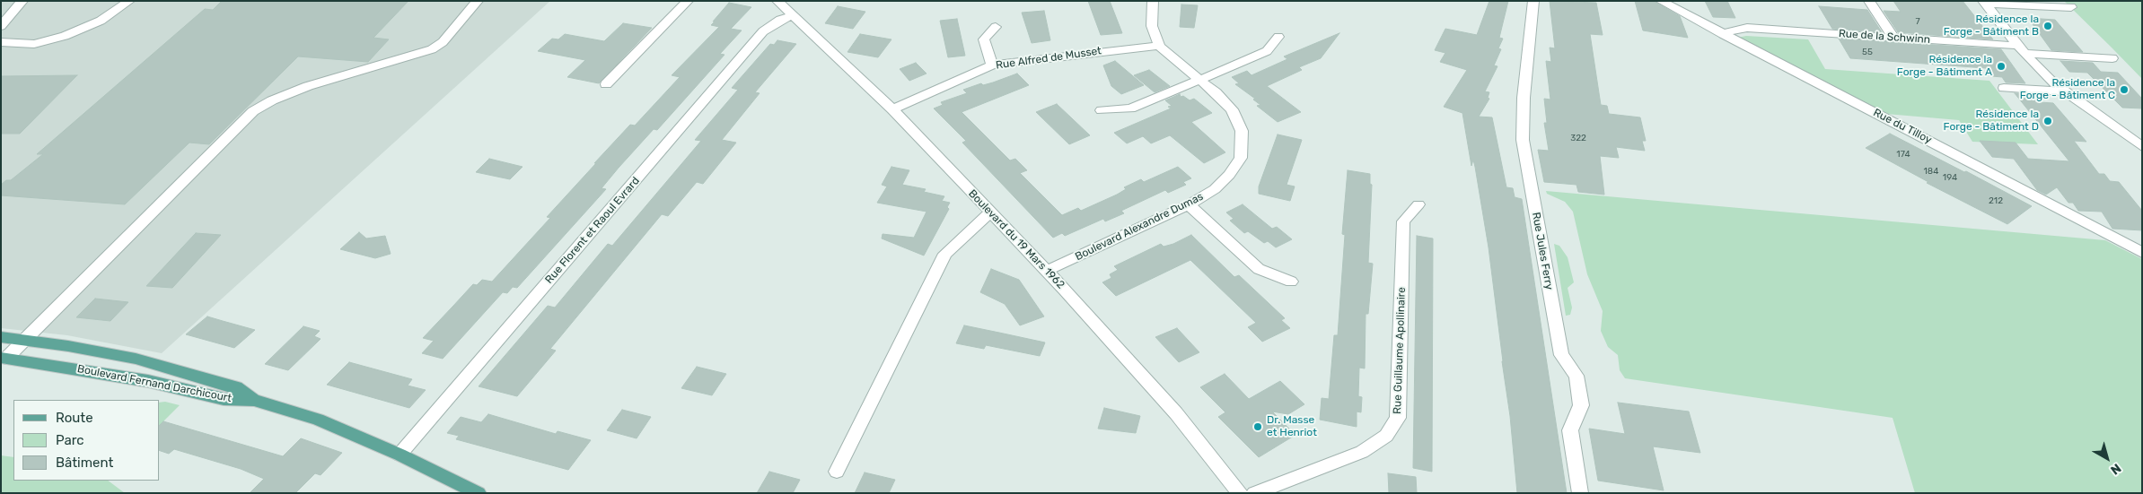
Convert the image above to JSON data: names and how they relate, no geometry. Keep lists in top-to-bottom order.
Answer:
{
  "streets": {
    "main road": ["Boulevard Fernand Darchicourt"],
    "street": [
      "Rue de la Schwinn",
      "Rue Alfred de Musset",
      "Rue du Tilloy",
      "Boulevard Alexandre Dumas",
      "Rue Florent et Raoul Evrard",
      "Boulevard du 19 Mars 1962",
      "Rue Jules Ferry",
      "Rue Guillaume Apollinaire"
    ]
  },
  "crossings": [
    ["Rue de la Schwinn", "Rue du Tilloy"],
    ["Rue Alfred de Musset", "Boulevard Alexandre Dumas"],
    ["Rue Alfred de Musset", "Boulevard du 19 Mars 1962"],
    ["Boulevard Alexandre Dumas", "Boulevard du 19 Mars 1962"],
    ["Rue Florent et Raoul Evrard", "Boulevard du 19 Mars 1962"],
    ["Rue Florent et Raoul Evrard", "Boulevard Fernand Darchicourt"]
  ],
  "places": [
    "Résidence la Forge - Bâtiment B",
    "Résidence la Forge - Bâtiment A",
    "Résidence la Forge - Bâtiment C",
    "Résidence la Forge - Bâtiment D",
    "Dr. Masse et Henriot"
  ],
  "house_numbers": [
    "7",
    "55",
    "322",
    "174",
    "184",
    "194",
    "212"
  ],
  "legend": ["Route", "Parc", "Bâtiment"],
  "north": "bottom right"
}
